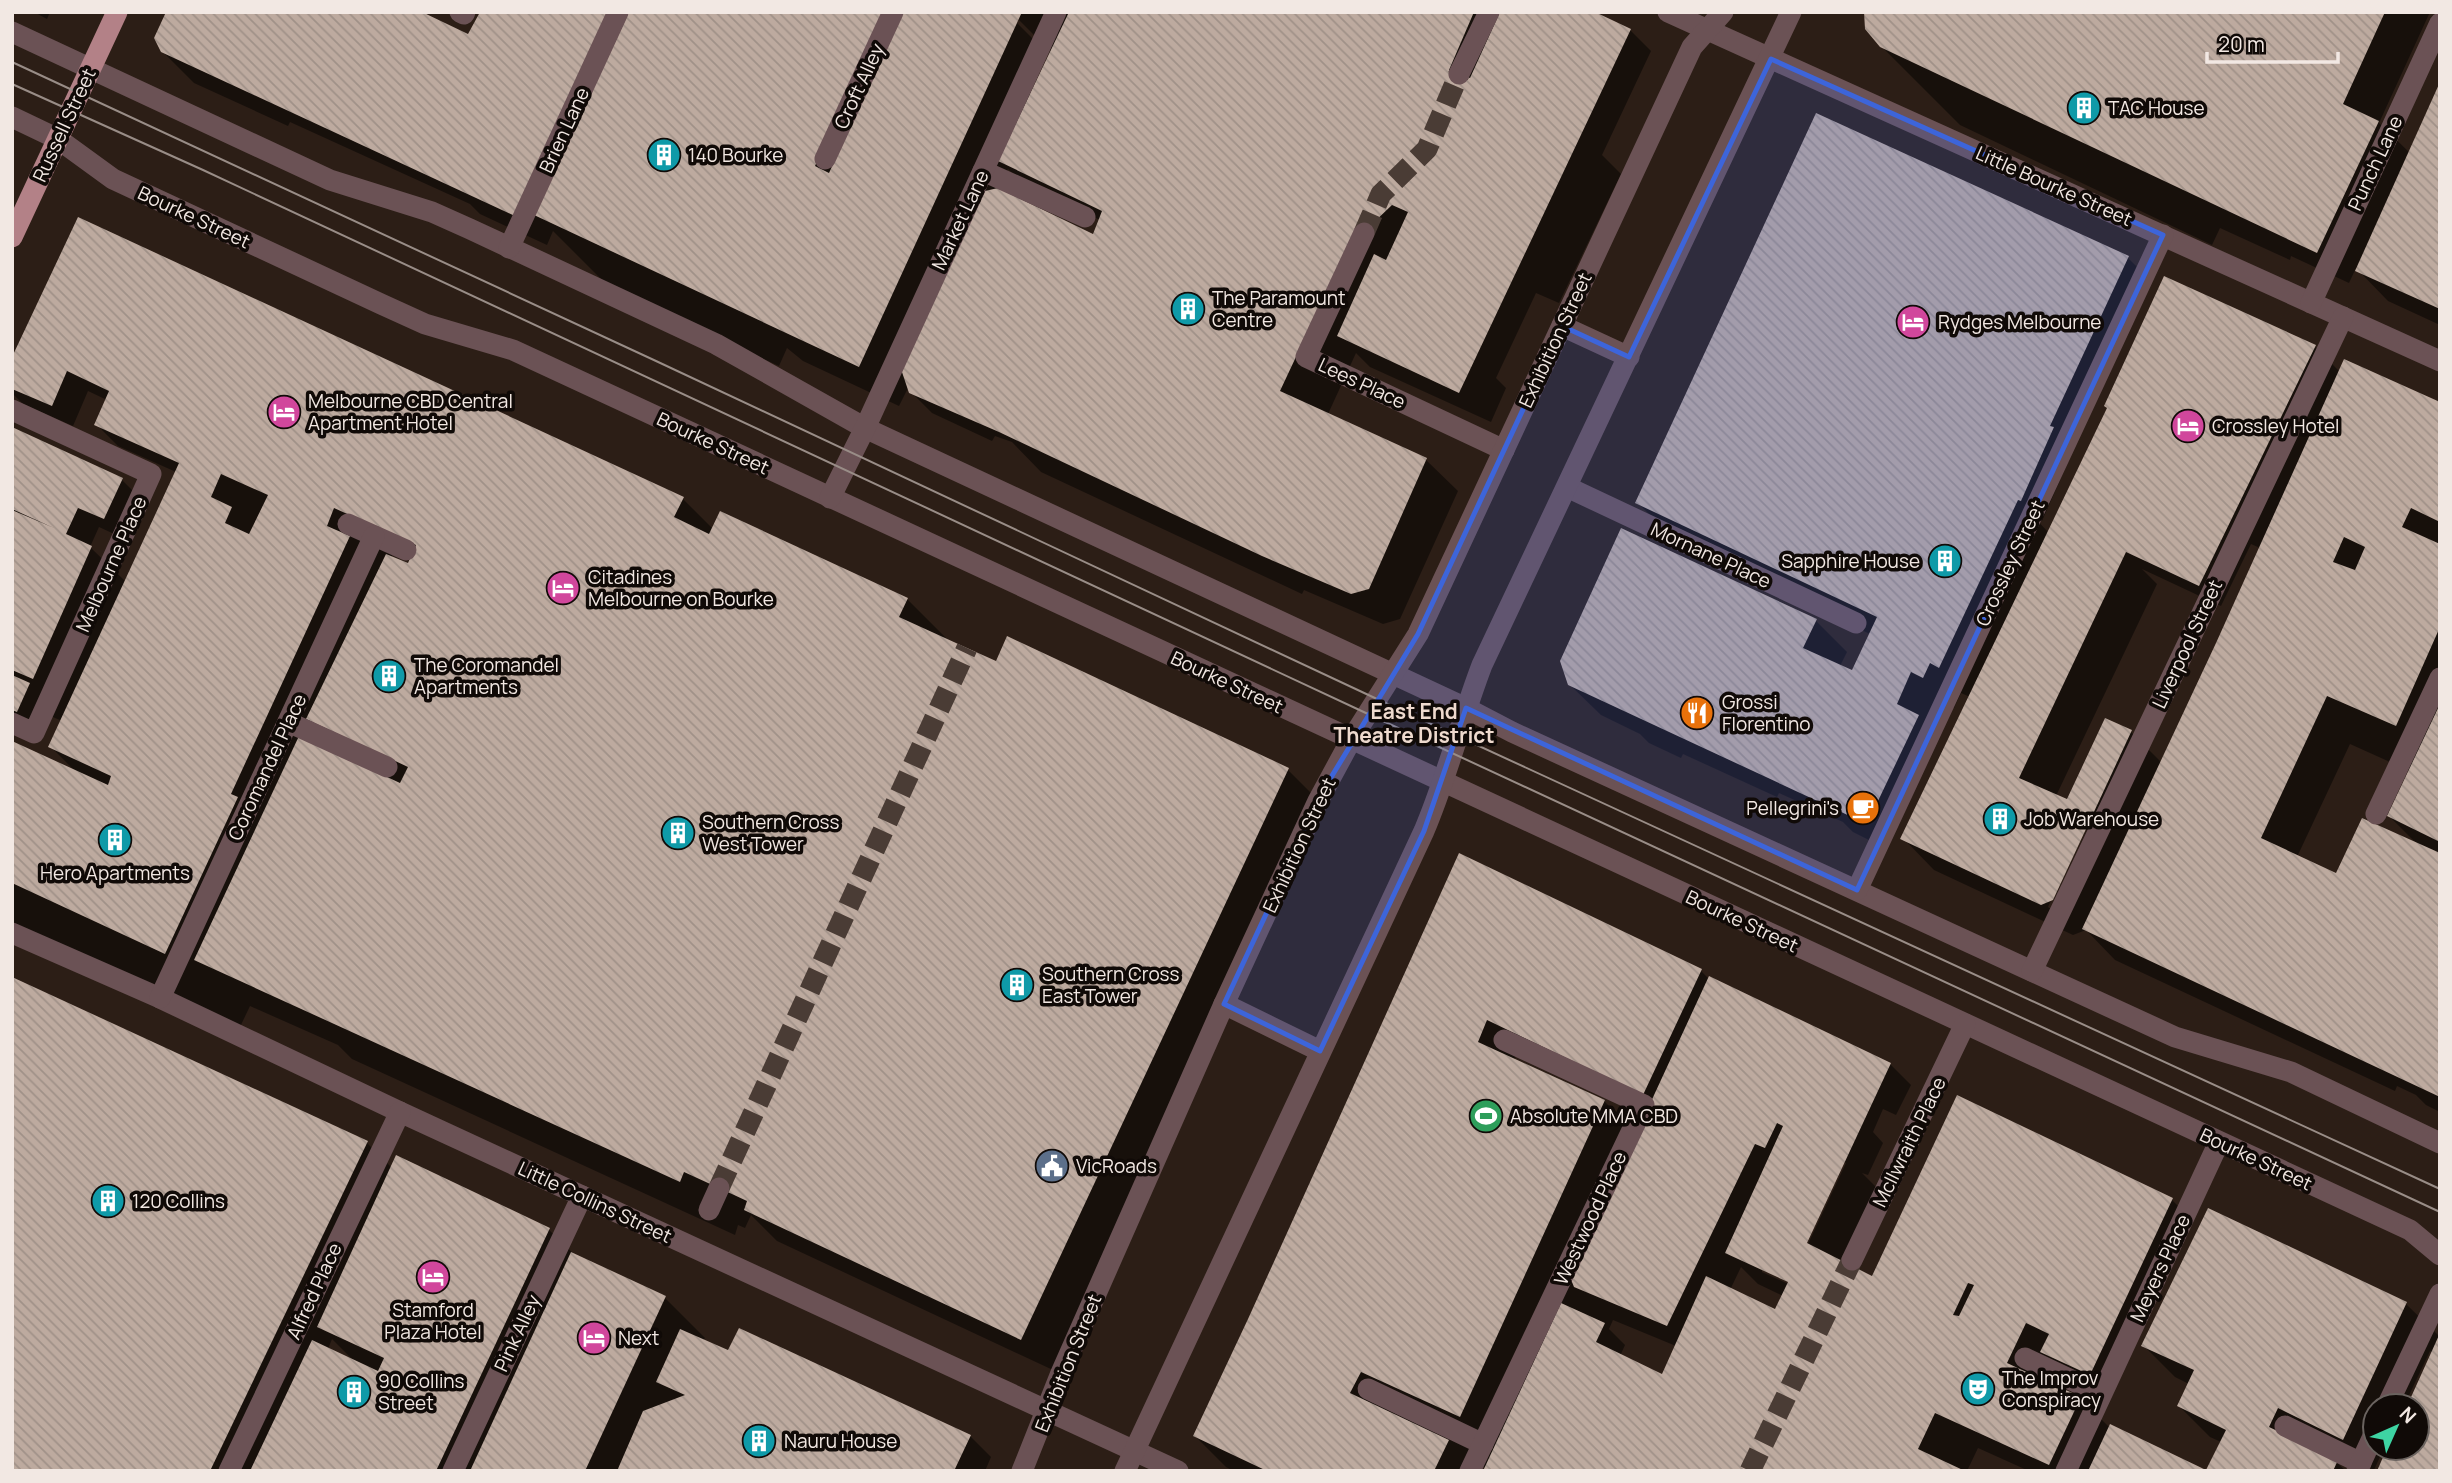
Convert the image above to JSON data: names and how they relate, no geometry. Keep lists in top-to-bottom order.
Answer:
{
  "streets": {
    "main road": ["Russell Street"],
    "street": [
      "Croft Alley",
      "Brien Lane",
      "Punch Lane",
      "Little Bourke Street",
      "Bourke Street",
      "Market Lane",
      "Exhibition Street",
      "Lees Place",
      "Mornane Place",
      "Crossley Street",
      "Melbourne Place",
      "Liverpool Street",
      "Coromandel Place",
      "McIlwraith Place",
      "Little Collins Street",
      "Westwood Place",
      "Meyers Place",
      "Alfred Place",
      "Pink Alley"
    ]
  },
  "crossings": [
    ["Russell Street", "Bourke Street"],
    ["Punch Lane", "Little Bourke Street"],
    ["Little Bourke Street", "Exhibition Street"],
    ["Little Bourke Street", "Crossley Street"],
    ["Little Bourke Street", "Liverpool Street"],
    ["Bourke Street", "Market Lane"],
    ["Bourke Street", "Exhibition Street"],
    ["Bourke Street", "McIlwraith Place"],
    ["Bourke Street", "Meyers Place"],
    ["Exhibition Street", "Lees Place"],
    ["Exhibition Street", "Little Collins Street"],
    ["Coromandel Place", "Little Collins Street"],
    ["Little Collins Street", "Alfred Place"],
    ["Little Collins Street", "Pink Alley"]
  ],
  "districts": ["East End Theatre District"],
  "places": {
    "building": [
      "TAC House",
      "140 Bourke",
      "The Paramount Centre",
      "Sapphire House",
      "The Coromandel Apartments",
      "Job Warehouse",
      "Southern Cross West Tower",
      "Hero Apartments",
      "Southern Cross East Tower",
      "120 Collins",
      "90 Collins Street",
      "Nauru House"
    ],
    "hotel": [
      "Rydges Melbourne",
      "Melbourne CBD Central Apartment Hotel",
      "Crossley Hotel",
      "Citadines Melbourne on Bourke",
      "Stamford Plaza Hotel",
      "Next"
    ],
    "restaurant": ["Grossi Florentino"],
    "cafe": ["Pellegrini's"],
    "sports": ["Absolute MMA CBD"],
    "public building": ["VicRoads"],
    "theatre": ["The Improv Conspiracy"]
  },
  "scale_bar": "20 m",
  "north": "top right"
}
